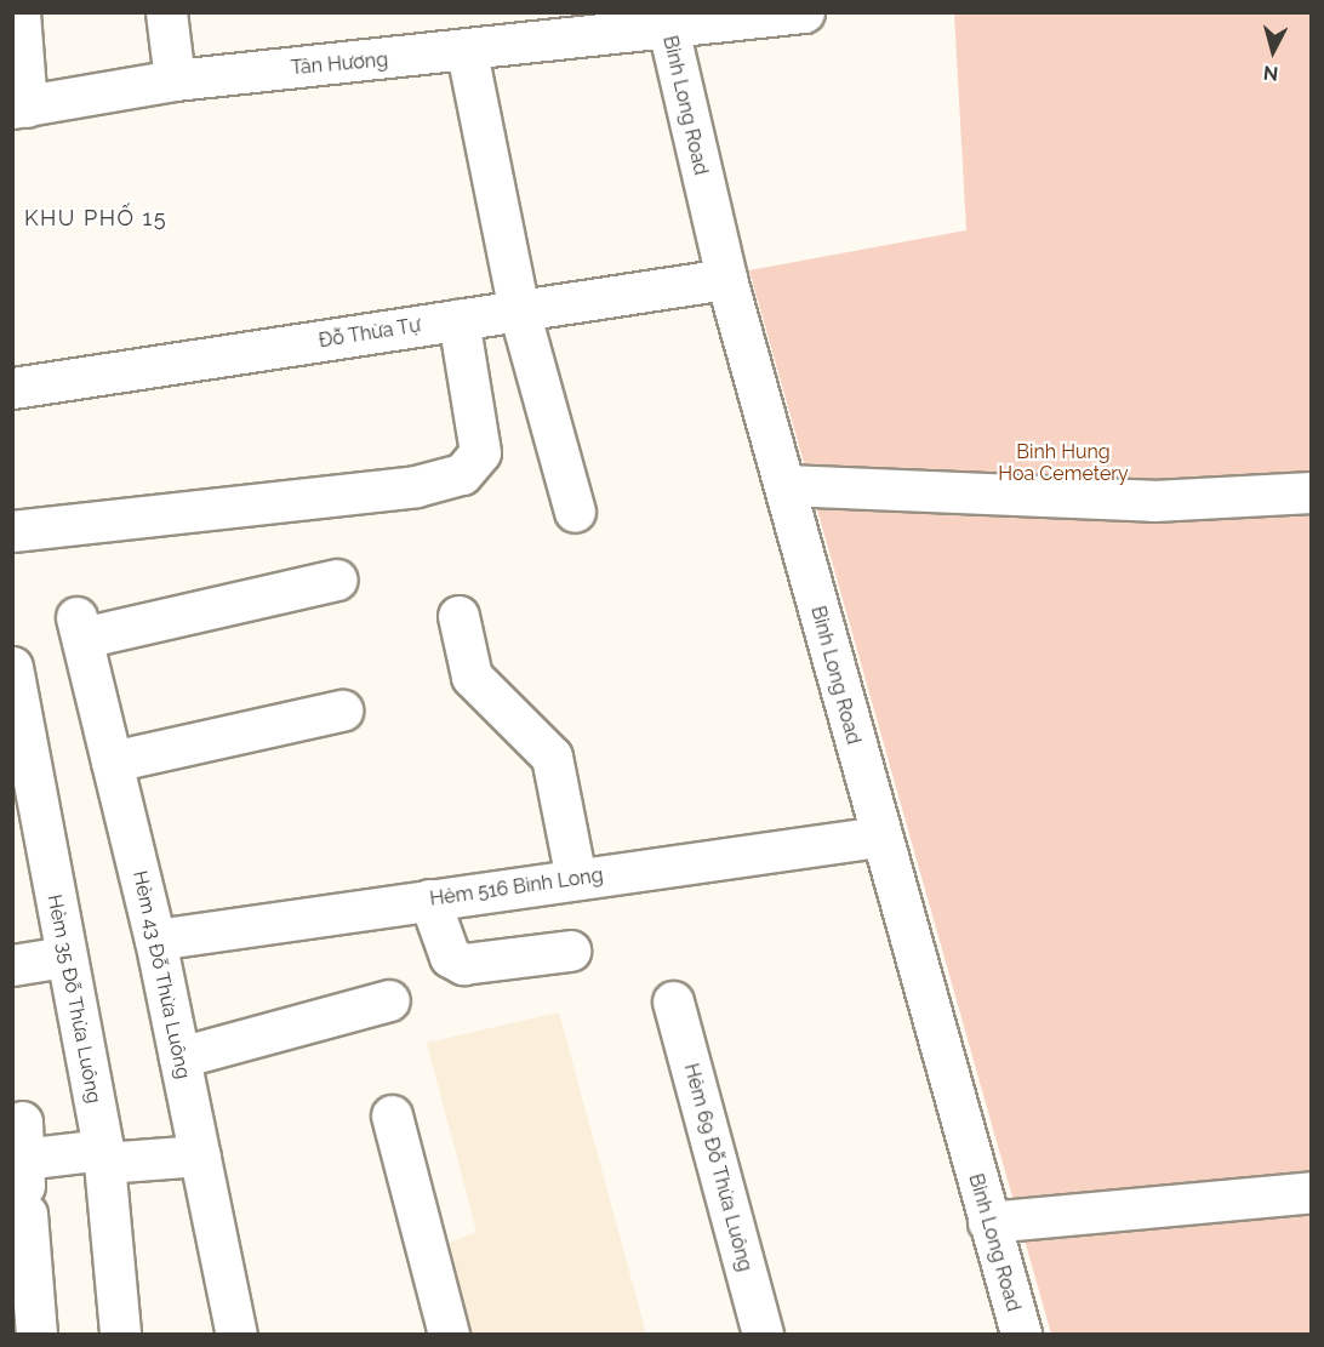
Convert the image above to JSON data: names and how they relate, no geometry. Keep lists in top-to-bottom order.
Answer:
{
  "streets": {
    "street": [
      "Tân Hương",
      "Binh Long Road",
      "Đỗ Thừa Tự",
      "Hẻm 516 Bình Long",
      "Hẻm 43 Đỗ Thừa Luông",
      "Hẻm 35 Đỗ Thừa Luông",
      "Hẻm 69 Đỗ Thừa Luông"
    ]
  },
  "crossings": [
    ["Tân Hương", "Binh Long Road"],
    ["Binh Long Road", "Đỗ Thừa Tự"],
    ["Binh Long Road", "Hẻm 516 Bình Long"],
    ["Hẻm 516 Bình Long", "Hẻm 43 Đỗ Thừa Luông"]
  ],
  "districts": ["KHU PHỐ 15"],
  "parks": ["Binh Hung Hoa Cemetery"],
  "north": "bottom"
}
